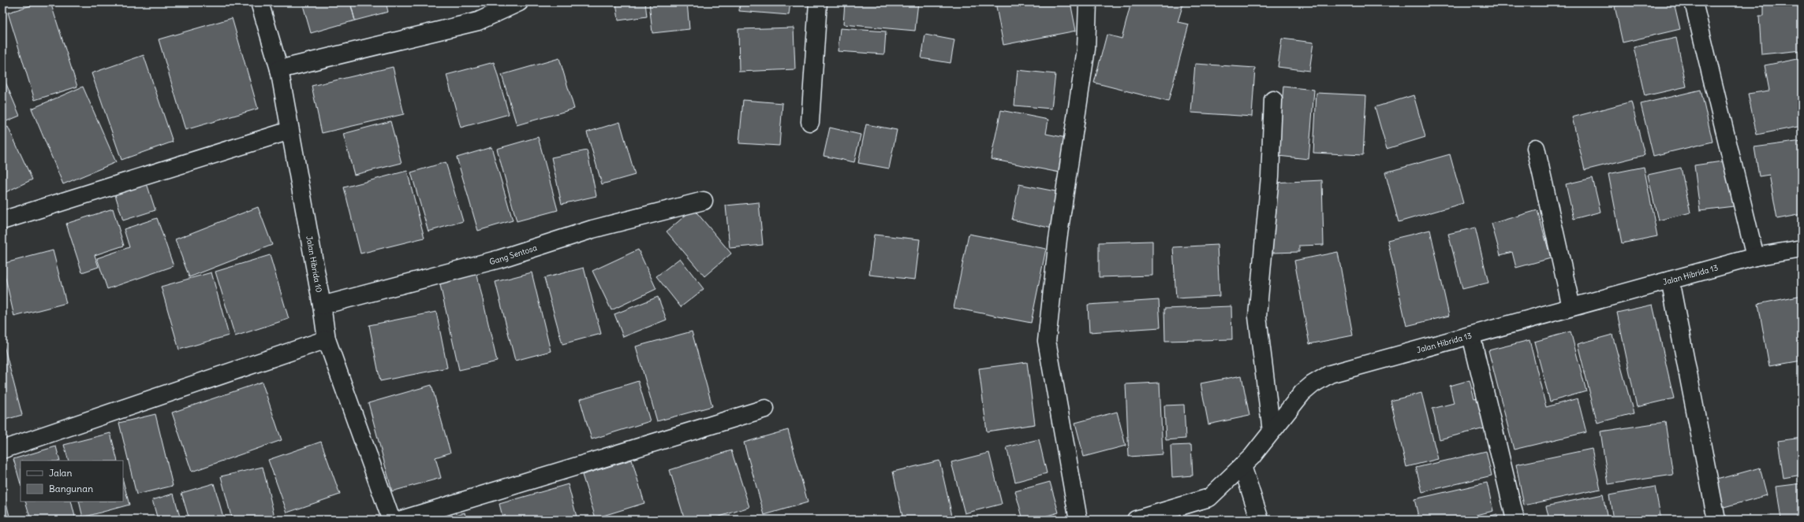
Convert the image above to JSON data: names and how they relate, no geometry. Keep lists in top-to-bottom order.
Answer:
{
  "streets": {
    "street": ["Gang Sentosa", "Jalan Hibrida 10", "Jalan Hibrida 13"]
  },
  "crossings": [
    ["Gang Sentosa", "Jalan Hibrida 10"]
  ],
  "legend": ["Jalan", "Bangunan"]
}
